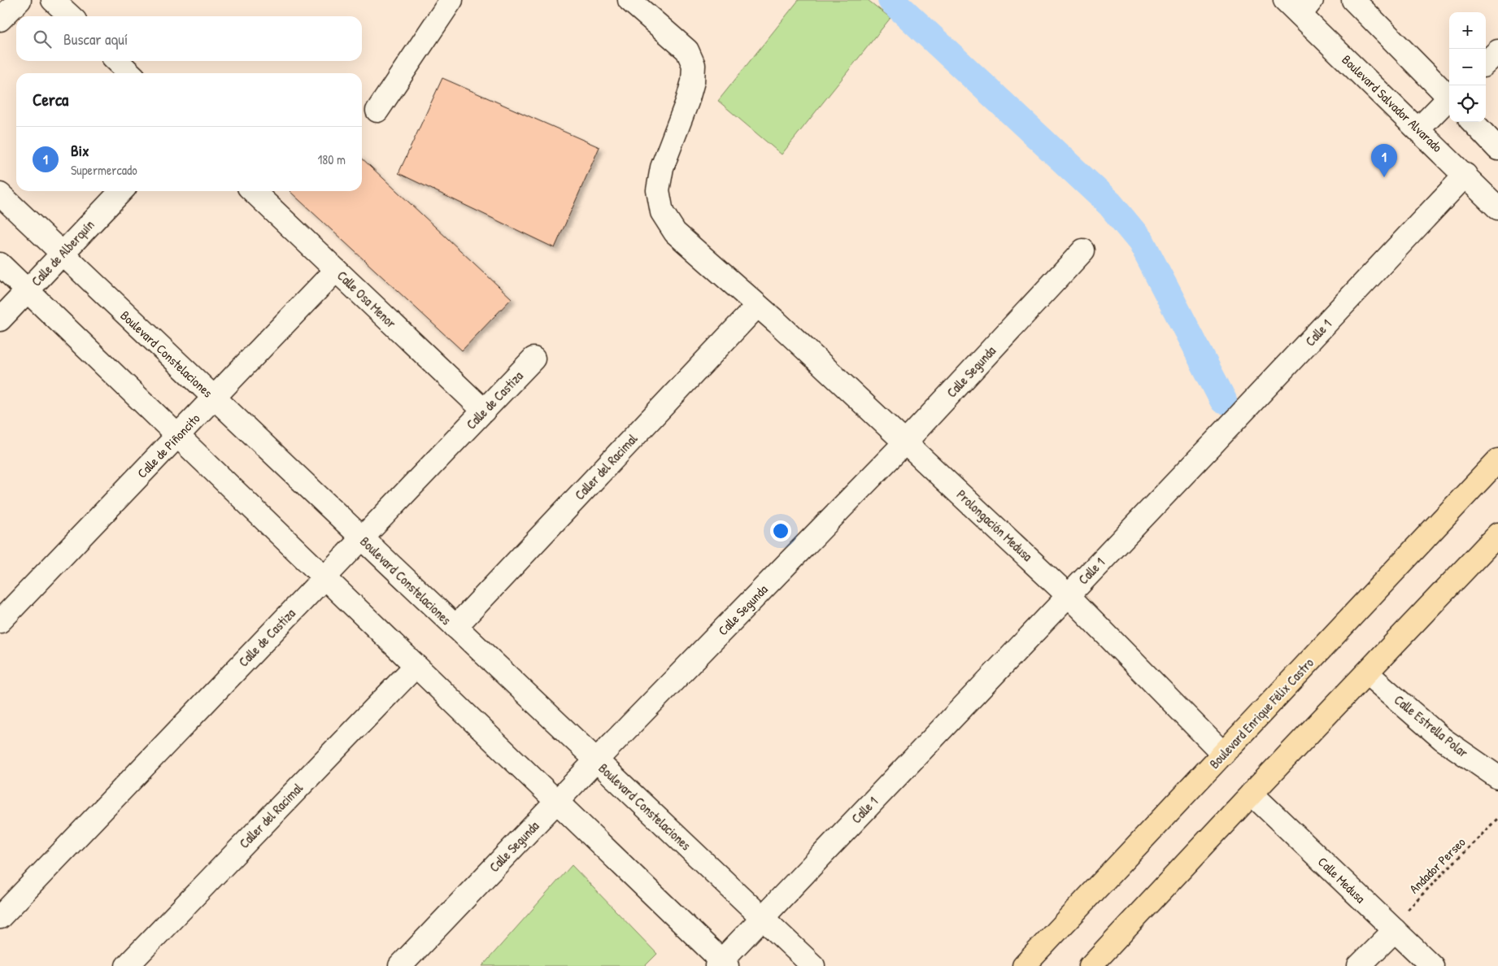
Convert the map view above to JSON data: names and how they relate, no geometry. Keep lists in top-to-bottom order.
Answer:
{
  "streets": {
    "main road": ["Boulevard Enrique Félix Castro"],
    "street": [
      "Boulevard Salvador Alvarado",
      "Calle de Alberquín",
      "Calle Osa Menor",
      "Calle 1",
      "Boulevard Constelaciones",
      "Calle Segunda",
      "Calle de Castiza",
      "Calle de Piñoncito",
      "Caller del Racimal",
      "Prolongación Medusa",
      "Calle Estrella Polar",
      "Calle Medusa"
    ],
    "path": ["Andador Perseo"]
  },
  "crossings": [
    ["Boulevard Salvador Alvarado", "Calle 1"],
    ["Calle de Alberquín", "Boulevard Constelaciones"],
    ["Calle Osa Menor", "Calle de Castiza"],
    ["Calle Osa Menor", "Calle de Piñoncito"],
    ["Calle 1", "Boulevard Constelaciones"],
    ["Calle 1", "Prolongación Medusa"],
    ["Boulevard Constelaciones", "Calle Segunda"],
    ["Boulevard Constelaciones", "Calle de Castiza"],
    ["Boulevard Constelaciones", "Calle de Piñoncito"],
    ["Boulevard Constelaciones", "Caller del Racimal"],
    ["Calle Segunda", "Prolongación Medusa"],
    ["Caller del Racimal", "Prolongación Medusa"],
    ["Prolongación Medusa", "Boulevard Enrique Félix Castro"],
    ["Andador Perseo", "Calle Medusa"]
  ],
  "page": {
    "map_buttons": ["+", "−"],
    "search": "Buscar aquí",
    "heading": "Cerca",
    "list": [
      {
        "mark": "1",
        "name": "Bix",
        "note": "Supermercado",
        "value": "180 m"
      }
    ],
    "pins": "1"
  }
}
